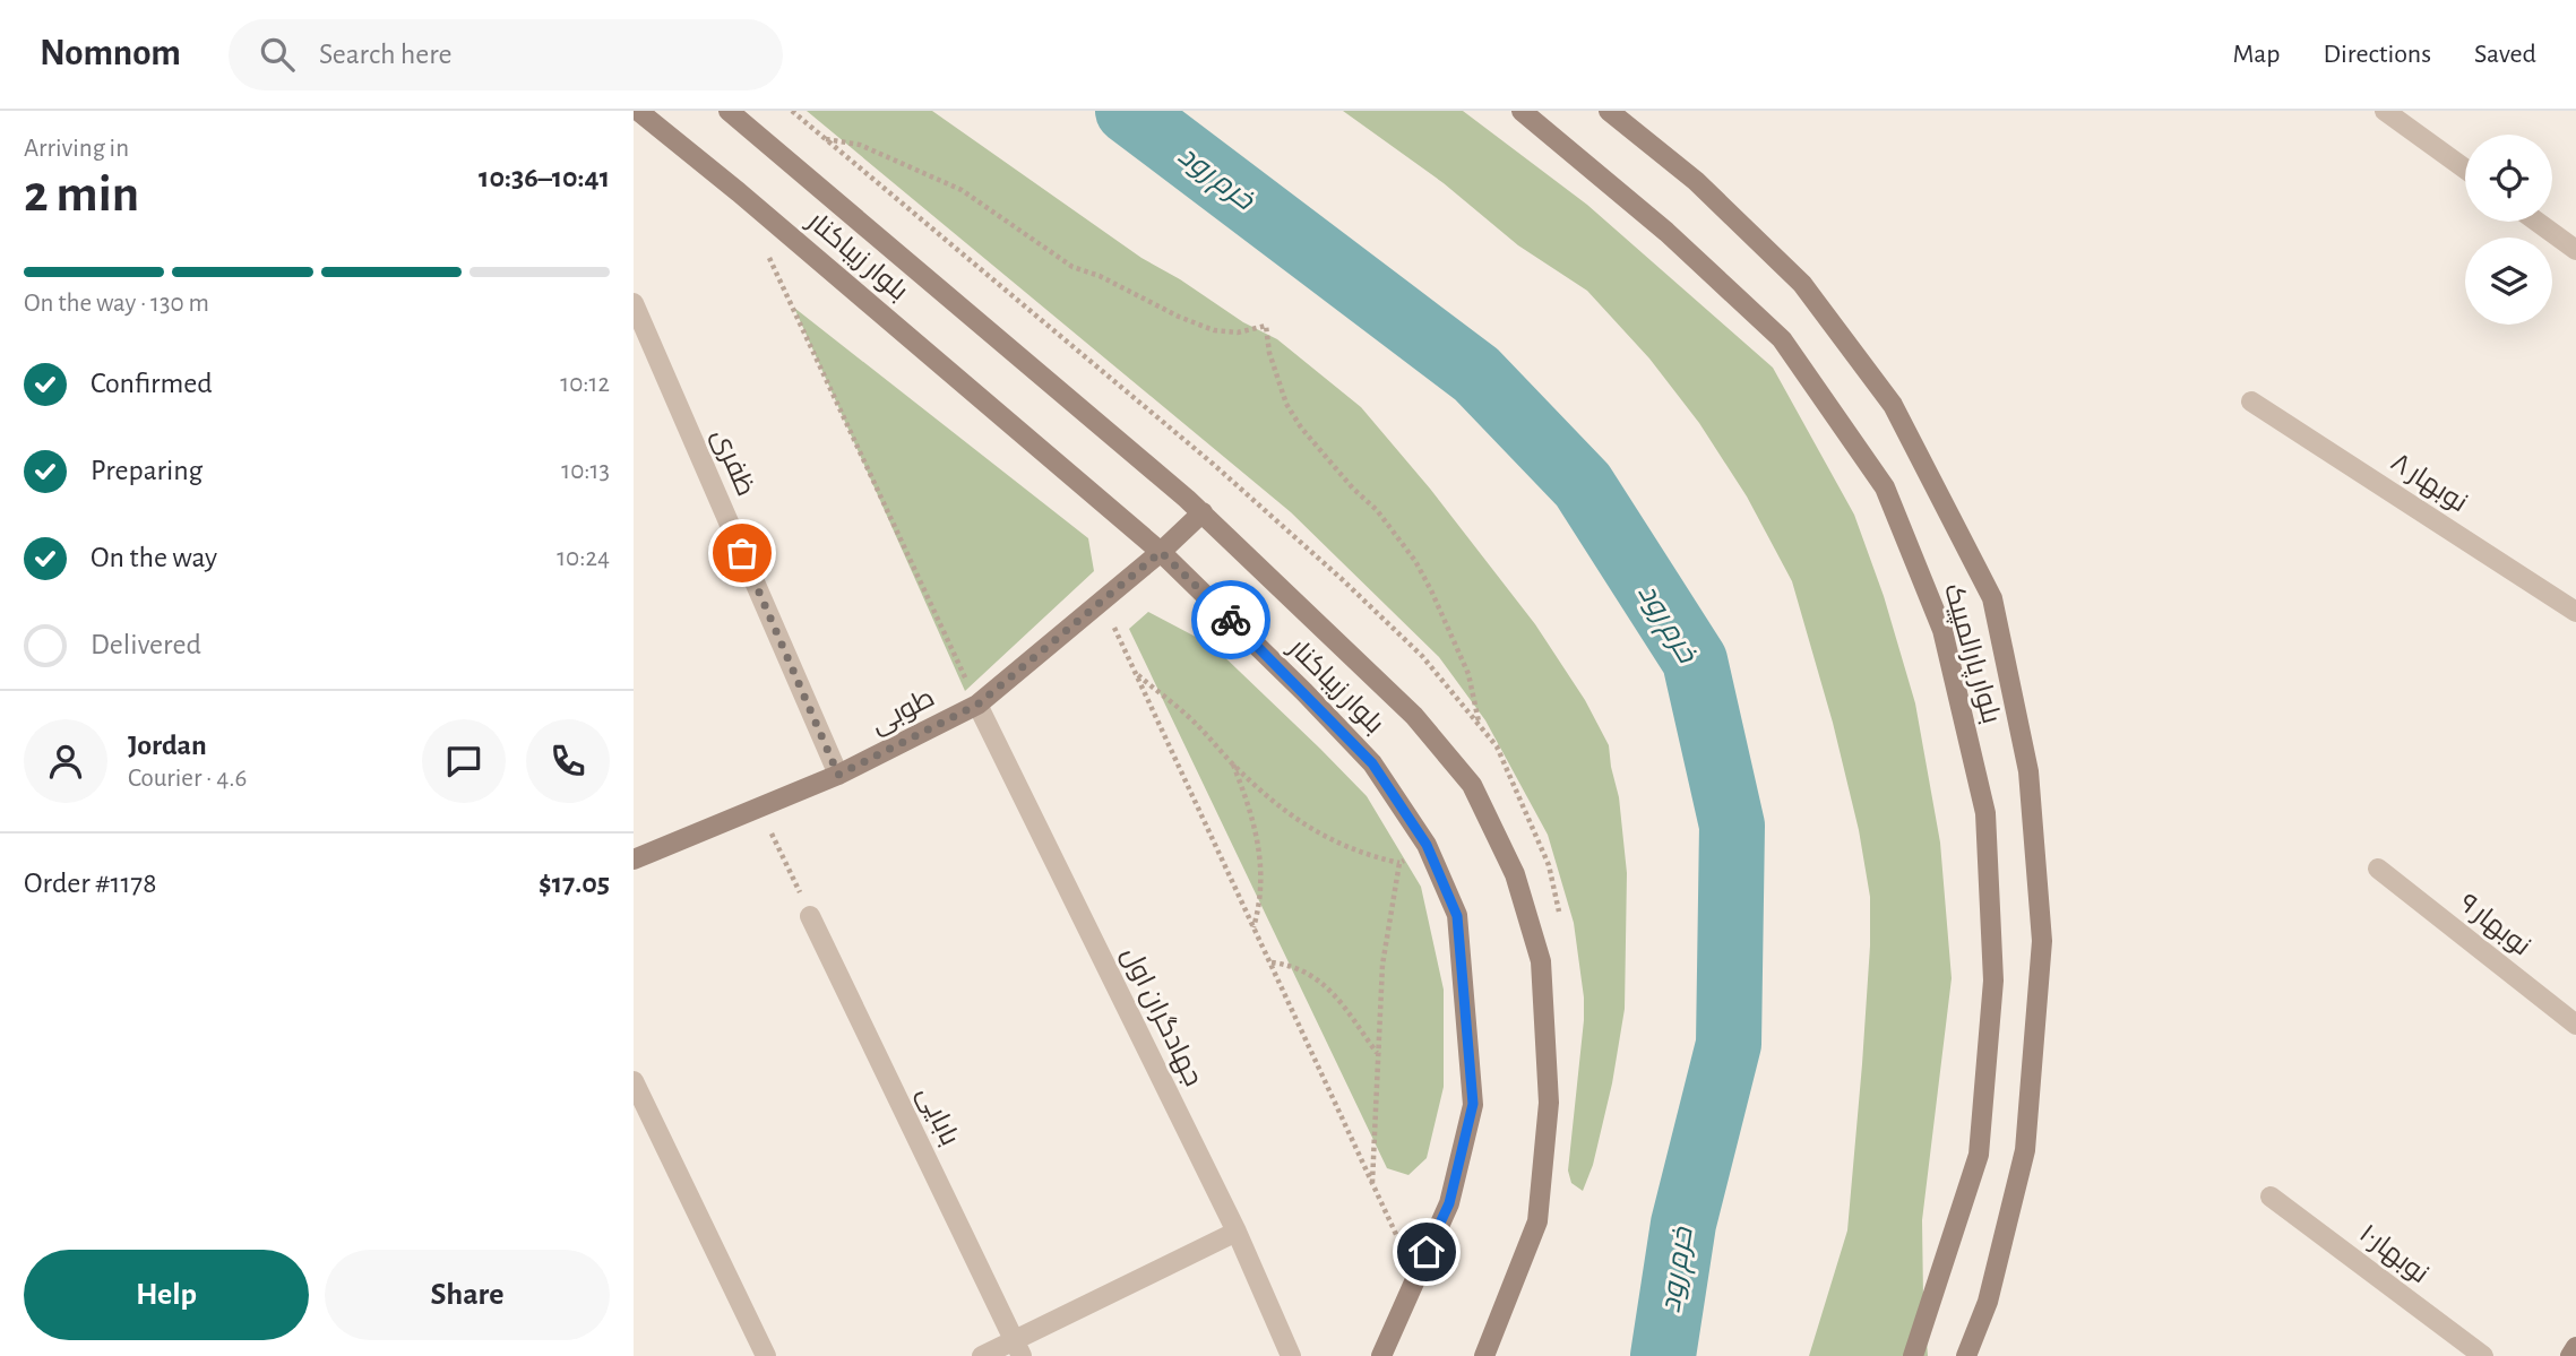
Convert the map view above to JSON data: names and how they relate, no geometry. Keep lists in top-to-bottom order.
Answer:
{
  "streets": {
    "street": [
      "بلوار زیباکنار",
      "ظفری",
      "نوبهار ۸",
      "بلوار پارالمپیک",
      "طوبی",
      "نوبهار ۹",
      "جهادگران اول",
      "بابایی",
      "نوبهار۱۰"
    ]
  },
  "crossings": [
    ["بلوار زیباکنار", "طوبی"],
    ["ظفری", "طوبی"],
    ["طوبی", "جهادگران اول"]
  ],
  "water": ["خرم رود"],
  "page": {
    "header": "Nomnom",
    "search": "Search here",
    "nav": ["Map", "Directions", "Saved"],
    "heading": ["2 min", "Arriving in", "10:36–10:41"],
    "panel": [
      "Jordan",
      "Courier · 4.6",
      "Order #1178",
      "$17.05"
    ],
    "bar": "On the way · 130 m",
    "list": [
      ["Confirmed", "10:12"],
      ["Preparing", "10:13"],
      ["On the way", "10:24"],
      "Delivered"
    ],
    "buttons": ["Help", "Share"]
  }
}
